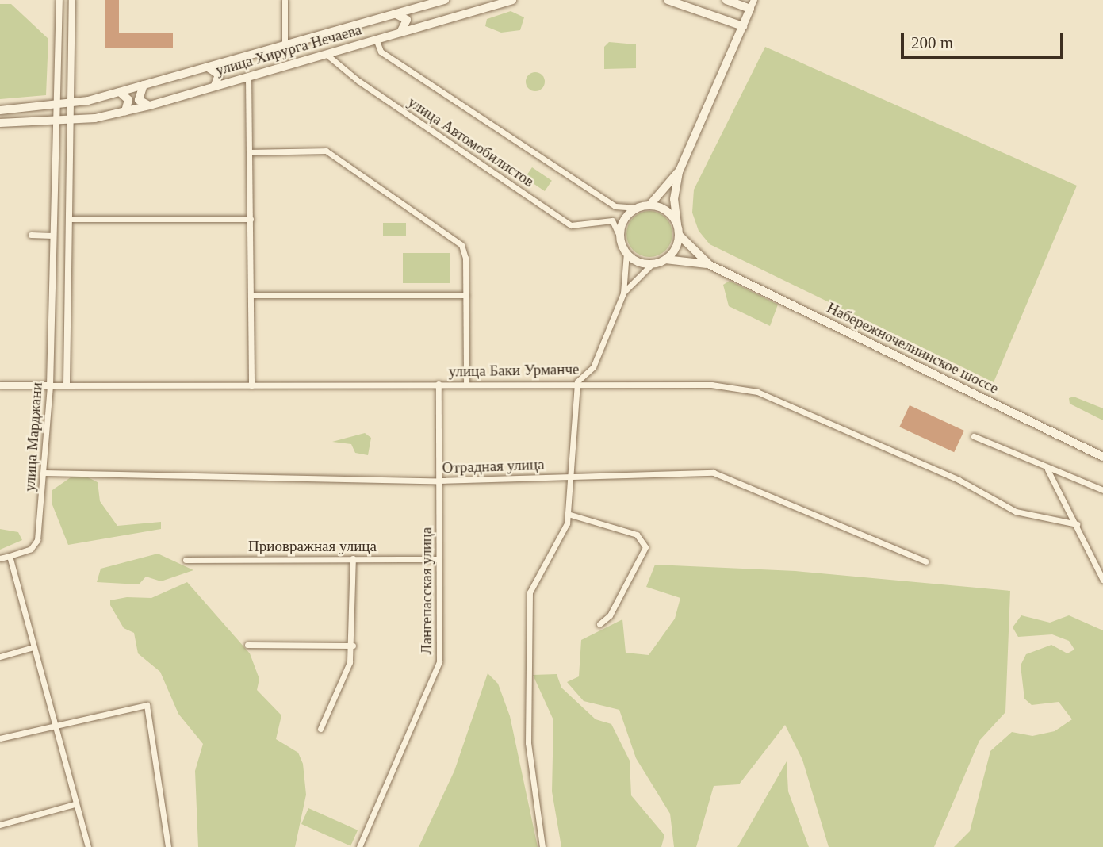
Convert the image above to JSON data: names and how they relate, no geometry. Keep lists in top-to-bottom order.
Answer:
{
  "streets": {
    "main road": ["улица Хирурга Нечаева", "Набережночелнинское шоссе"],
    "street": [
      "улица Автомобилистов",
      "улица Баки Урманче",
      "улица Марджани",
      "Отрадная улица",
      "Приовражная улица",
      "Лангепасская улица"
    ]
  },
  "crossings": [
    ["улица Хирурга Нечаева", "улица Автомобилистов"],
    ["улица Хирурга Нечаева", "улица Марджани"],
    ["улица Автомобилистов", "Набережночелнинское шоссе"],
    ["улица Баки Урманче", "улица Марджани"],
    ["улица Баки Урманче", "Лангепасская улица"],
    ["улица Марджани", "Отрадная улица"],
    ["Отрадная улица", "Лангепасская улица"],
    ["Приовражная улица", "Лангепасская улица"]
  ],
  "scale_bar": "200 m"
}
